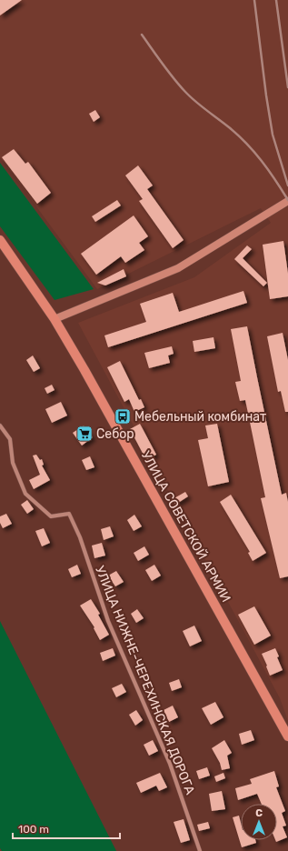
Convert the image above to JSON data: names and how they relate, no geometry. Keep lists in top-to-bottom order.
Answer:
{
  "streets": {
    "main road": ["УЛИЦА СОВЕТСКОЙ АРМИИ"],
    "street": ["УЛИЦА НИЖНЕ-ЧЕРЕХИНСКАЯ ДОРОГА"]
  },
  "places": {
    "bus stop": ["Мебельный комбинат"],
    "supermarket": ["Себор"]
  },
  "scale_bar": "100 m",
  "north": "top"
}
